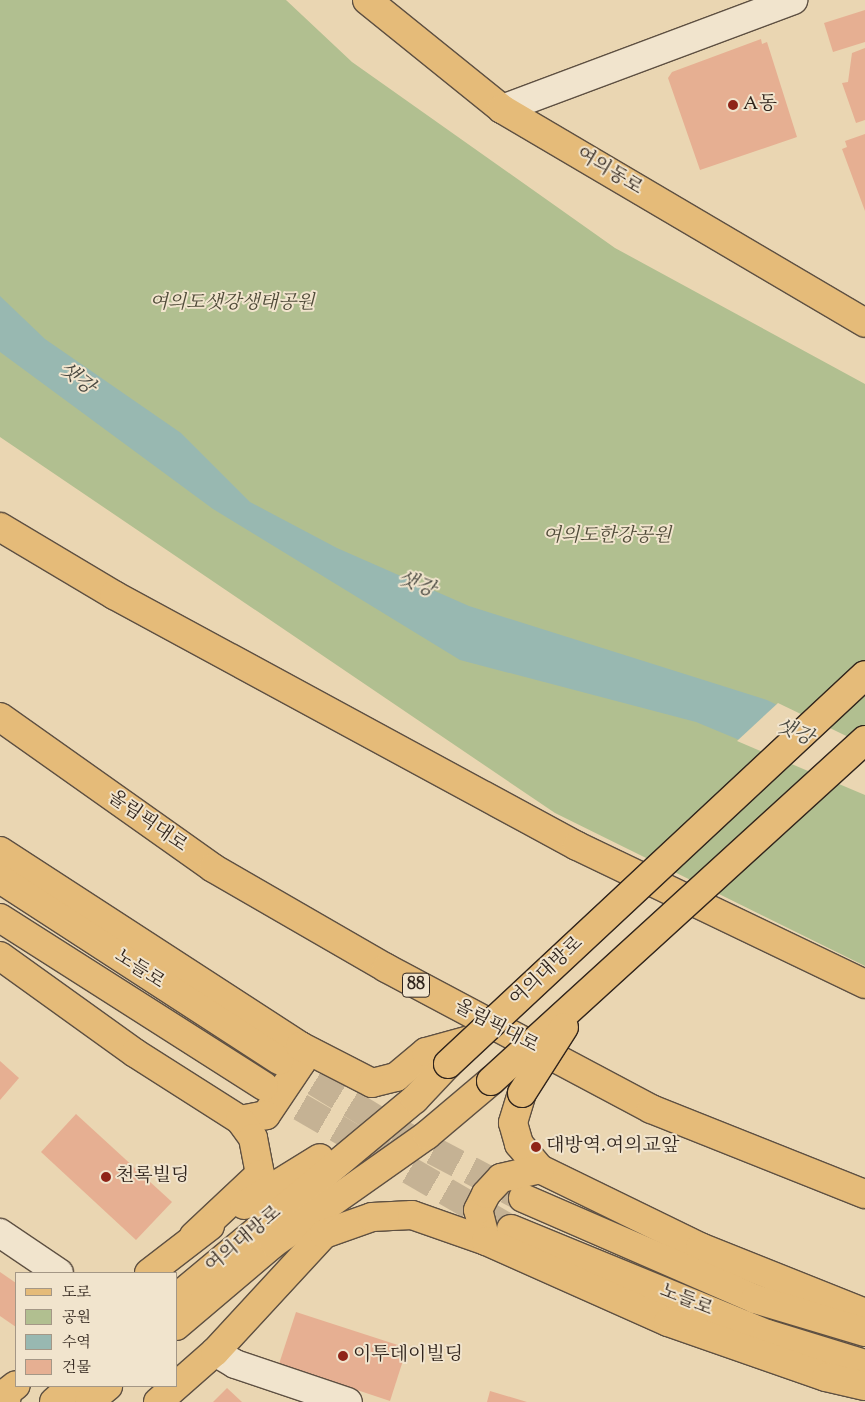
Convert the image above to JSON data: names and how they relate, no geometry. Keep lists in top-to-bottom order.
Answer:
{
  "streets": {
    "main road": [
      "여의동로",
      "올림픽대로",
      "노들로",
      "여의대방로",
      "88"
    ]
  },
  "water": ["샛강"],
  "parks": ["여의도샛강생태공원", "여의도한강공원"],
  "places": [
    "A동",
    "대방역.여의교앞",
    "천록빌딩",
    "이투데이빌딩"
  ],
  "legend": [
    "도로",
    "공원",
    "수역",
    "건물"
  ]
}
